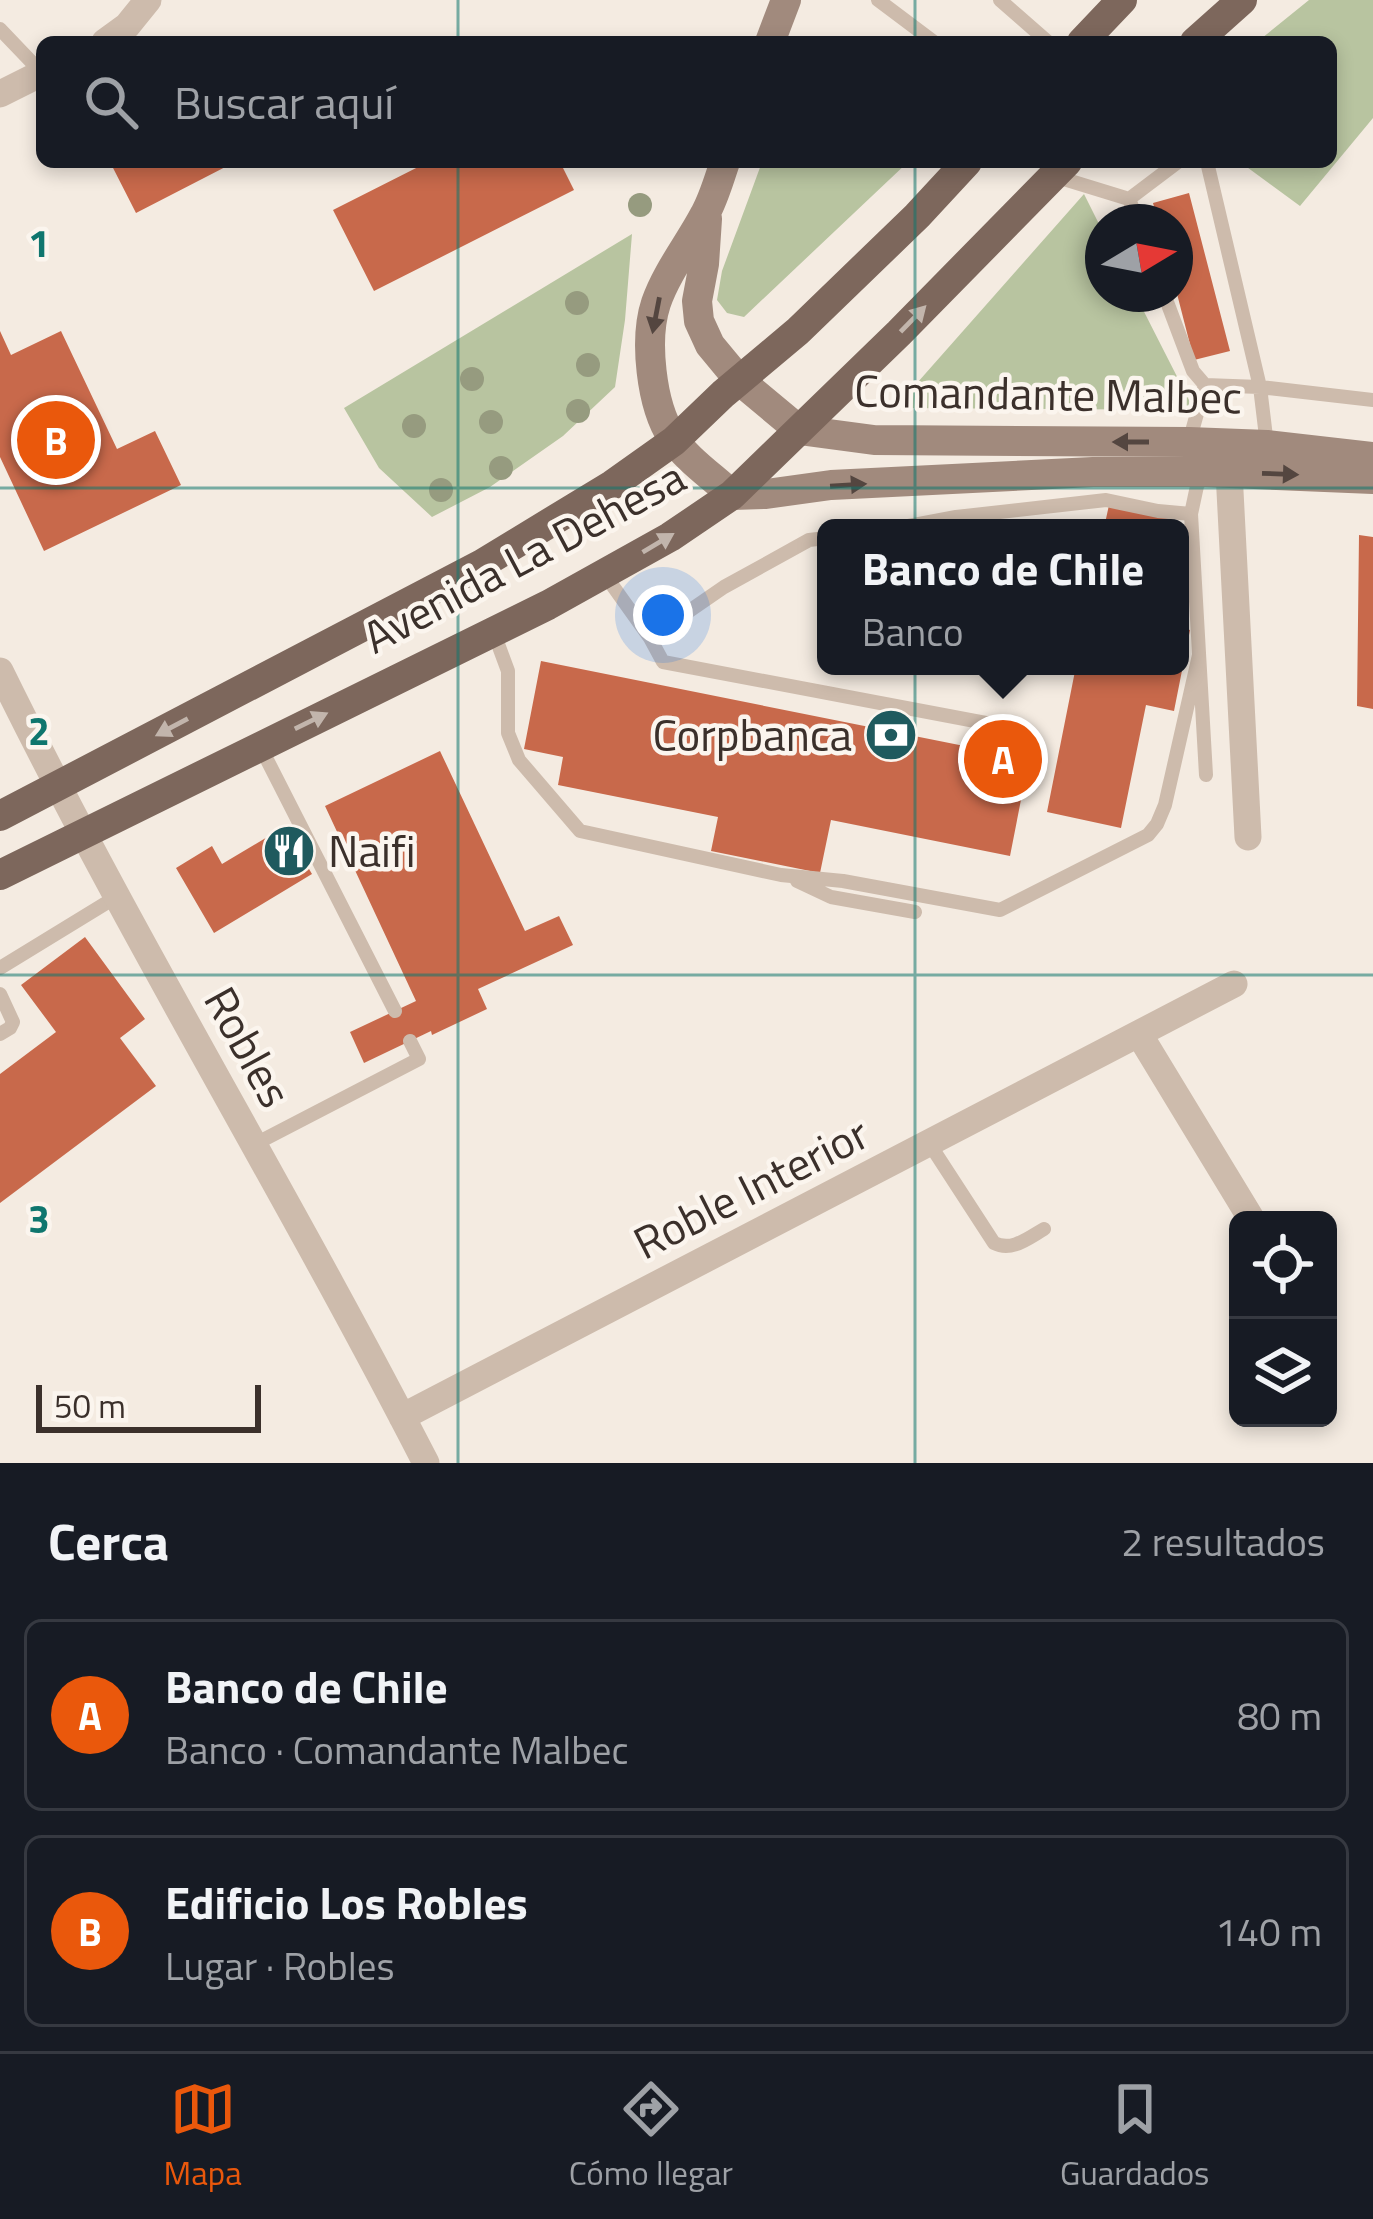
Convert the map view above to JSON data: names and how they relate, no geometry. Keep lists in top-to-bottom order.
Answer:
{
  "streets": {
    "main road": ["Avenida La Dehesa"],
    "street": ["Comandante Malbec", "Robles", "Roble Interior"]
  },
  "crossings": [
    ["Comandante Malbec", "Avenida La Dehesa"],
    ["Avenida La Dehesa", "Robles"],
    ["Robles", "Roble Interior"]
  ],
  "places": {
    "bank": ["Corpbanca"],
    "restaurant": ["Naifi"]
  },
  "scale_bar": "50 m",
  "north": "right",
  "page": {
    "search": "Buscar aquí",
    "pins": ["B", "A"],
    "popup": ["Banco de Chile", "Banco"],
    "scale": "50 m",
    "heading": ["Cerca", "2 resultados"],
    "list": [
      {
        "mark": "A",
        "name": "Banco de Chile",
        "note": "Banco · Comandante Malbec",
        "value": "80 m"
      },
      {
        "mark": "B",
        "name": "Edificio Los Robles",
        "note": "Lugar · Robles",
        "value": "140 m"
      }
    ],
    "nav": ["Mapa", "Cómo llegar", "Guardados"]
  },
  "grid": {
    "rows": ["1", "2", "3"]
  }
}
